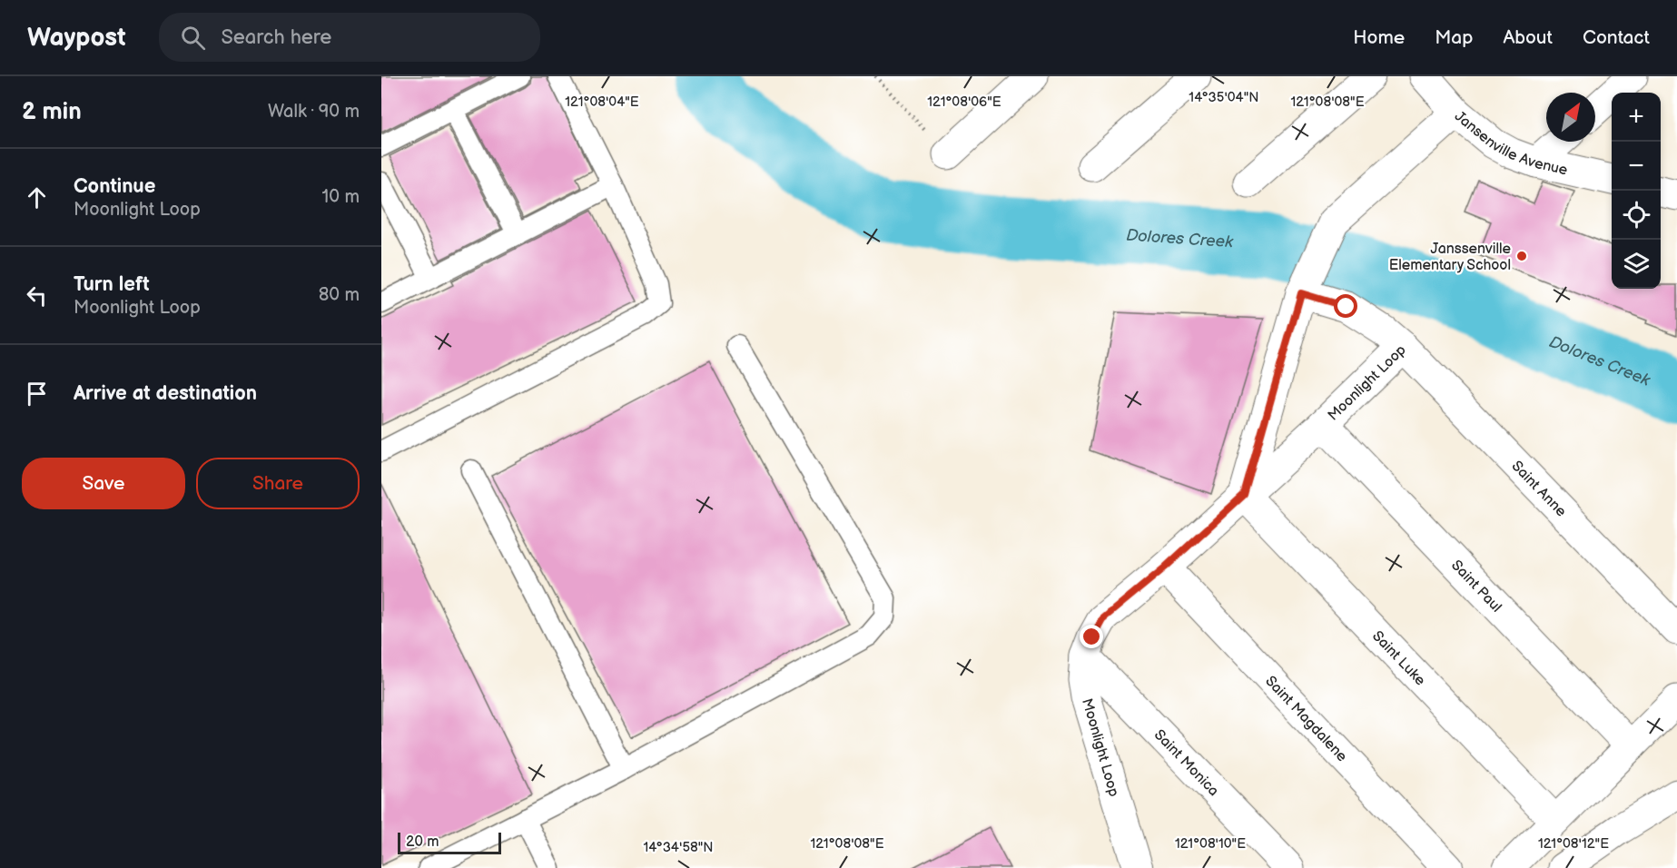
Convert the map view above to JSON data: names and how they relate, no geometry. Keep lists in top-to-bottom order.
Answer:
{
  "streets": {
    "street": [
      "Jansenville Avenue",
      "Moonlight Loop",
      "Saint Anne",
      "Saint Paul",
      "Saint Luke",
      "Saint Magdalene",
      "Saint Monica"
    ]
  },
  "crossings": [
    ["Moonlight Loop", "Saint Anne"],
    ["Moonlight Loop", "Saint Paul"],
    ["Moonlight Loop", "Saint Luke"],
    ["Moonlight Loop", "Saint Magdalene"],
    ["Moonlight Loop", "Saint Monica"]
  ],
  "water": ["Dolores Creek"],
  "places": ["Janssenville Elementary School"],
  "scale_bar": "20 m",
  "north": "top right",
  "page": {
    "header": "Waypost",
    "search": "Search here",
    "nav": [
      "Home",
      "Map",
      "About",
      "Contact"
    ],
    "heading": ["2 min", "Walk · 90 m"],
    "map_buttons": ["+", "−"],
    "list": [
      ["Continue", "Moonlight Loop", "10 m"],
      ["Turn left", "Moonlight Loop", "80 m"],
      "Arrive at destination"
    ],
    "buttons": ["Save", "Share"],
    "scale": "20 m"
  },
  "coordinates": [
    "14°35'04\"N",
    "121°08'04\"E",
    "121°08'06\"E",
    "121°08'08\"E",
    "121°08'10\"E",
    "121°08'12\"E",
    "14°34'58\"N"
  ]
}
